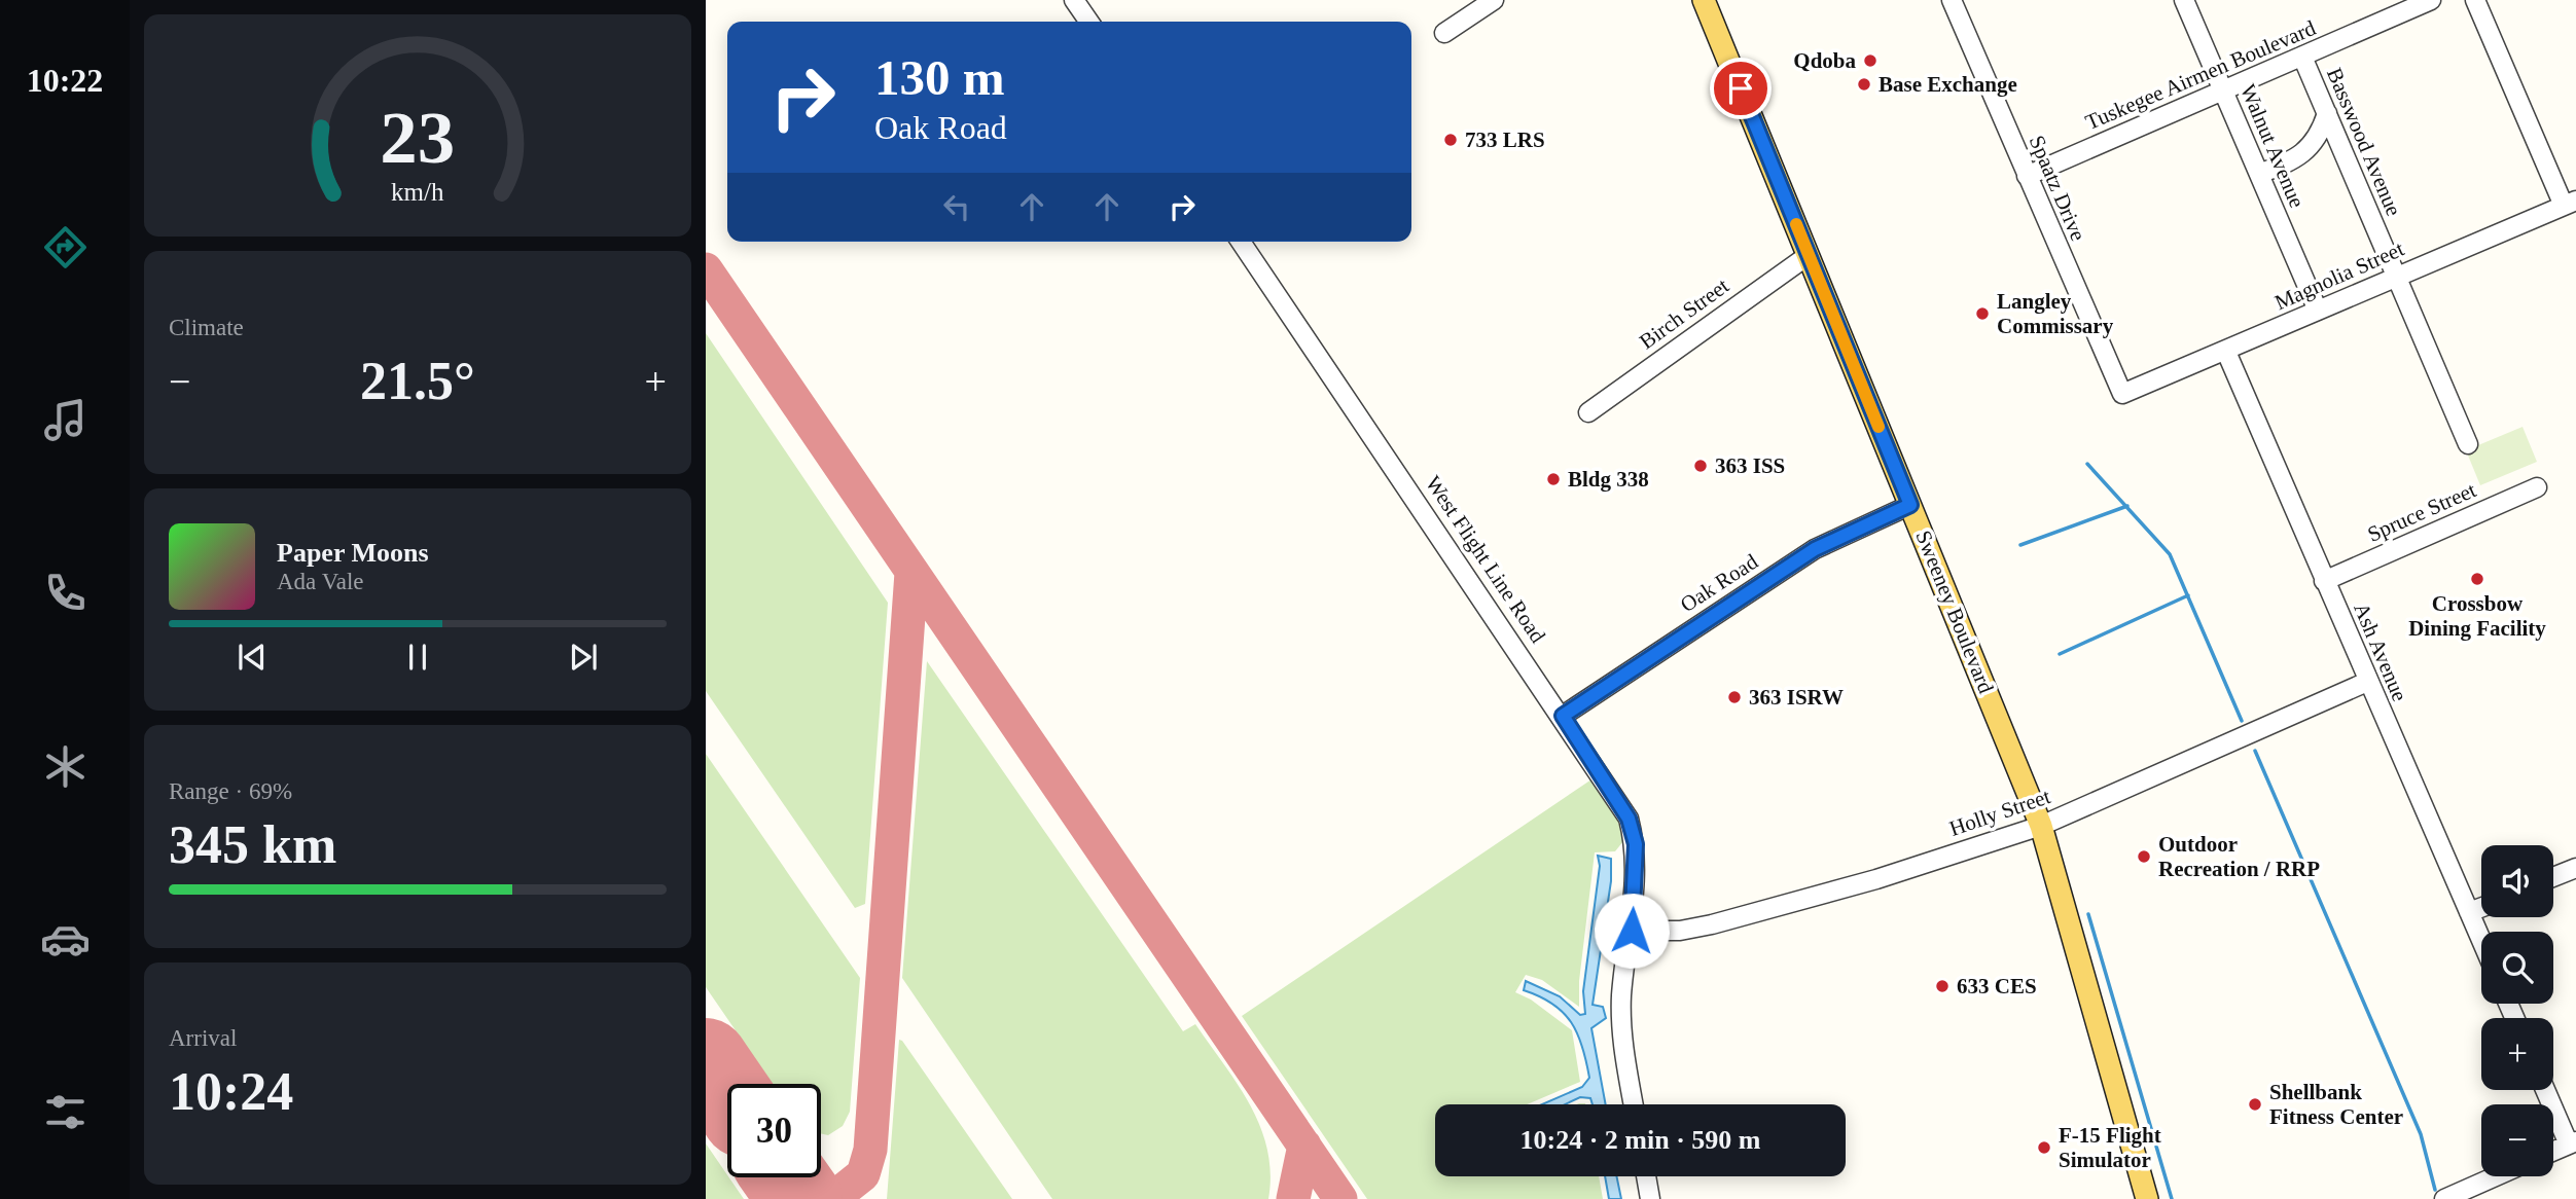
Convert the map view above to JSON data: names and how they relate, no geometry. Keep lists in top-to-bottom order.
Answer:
{
  "streets": {
    "main road": ["Sweeney Boulevard"],
    "street": [
      "Tuskegee Airmen Boulevard",
      "Basswood Avenue",
      "Walnut Avenue",
      "Spaatz Drive",
      "Magnolia Street",
      "Birch Street",
      "Spruce Street",
      "West Flight Line Road",
      "Oak Road",
      "Ash Avenue",
      "Holly Street"
    ]
  },
  "crossings": [
    ["Tuskegee Airmen Boulevard", "Basswood Avenue"],
    ["Tuskegee Airmen Boulevard", "Walnut Avenue"],
    ["Tuskegee Airmen Boulevard", "Spaatz Drive"],
    ["Basswood Avenue", "Magnolia Street"],
    ["Walnut Avenue", "Magnolia Street"],
    ["Spaatz Drive", "Magnolia Street"],
    ["Magnolia Street", "Ash Avenue"],
    ["Birch Street", "Sweeney Boulevard"],
    ["Spruce Street", "Ash Avenue"],
    ["West Flight Line Road", "Oak Road"],
    ["West Flight Line Road", "Holly Street"],
    ["Oak Road", "Sweeney Boulevard"],
    ["Sweeney Boulevard", "Holly Street"],
    ["Ash Avenue", "Holly Street"]
  ],
  "places": [
    "Qdoba",
    "Base Exchange",
    "733 LRS",
    "Langley Commissary",
    "363 ISS",
    "Bldg 338",
    "Crossbow Dining Facility",
    "363 ISRW",
    "Outdoor Recreation / RRP",
    "633 CES",
    "Shellbank Fitness Center",
    "F-15 Flight Simulator"
  ],
  "page": {
    "tabs": "10:22",
    "turn": ["130 m", "Oak Road"],
    "tile": [
      "Climate",
      ["Range · 69%", "345 km"],
      ["Arrival", "10:24"]
    ],
    "heat": ["−", "21.5°", "+"],
    "song": ["Paper Moons", "Ada Vale"],
    "map_buttons": ["+", "−"],
    "limit": "30",
    "trip": "10:24 · 2 min · 590 m",
    "gauge": ["23", "km/h"]
  }
}
